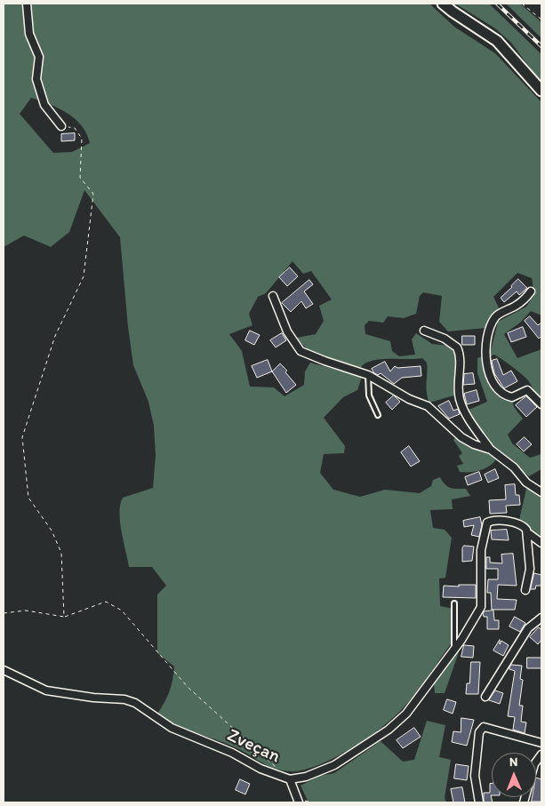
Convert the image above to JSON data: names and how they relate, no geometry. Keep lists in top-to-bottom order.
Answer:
{
  "streets": {
    "street": ["Zveçan"]
  },
  "north": "top"
}
